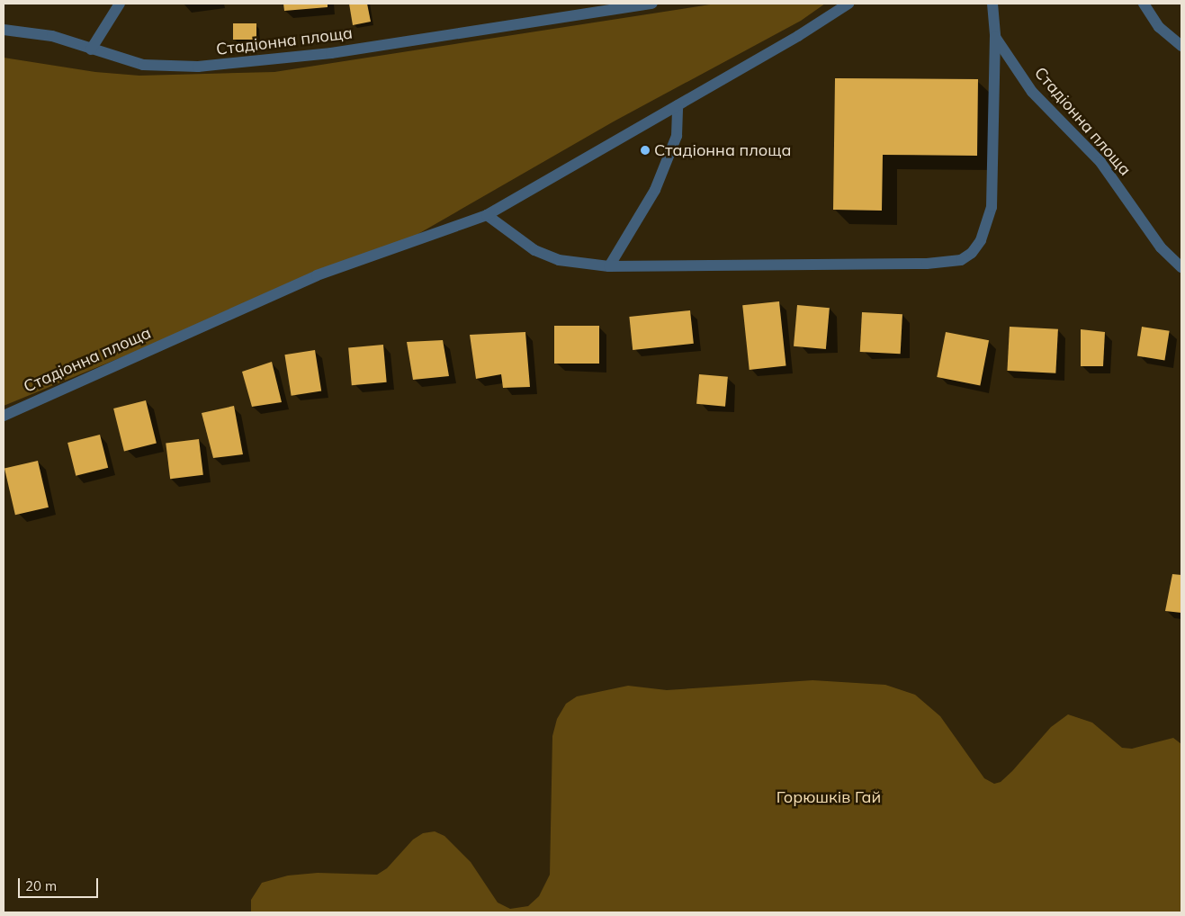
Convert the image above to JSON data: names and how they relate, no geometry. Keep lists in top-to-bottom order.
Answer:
{
  "streets": {
    "street": ["Стадіонна площа"]
  },
  "parks": ["Горюшків Гай"],
  "places": ["Стадіонна площа"],
  "scale_bar": "20 m"
}
